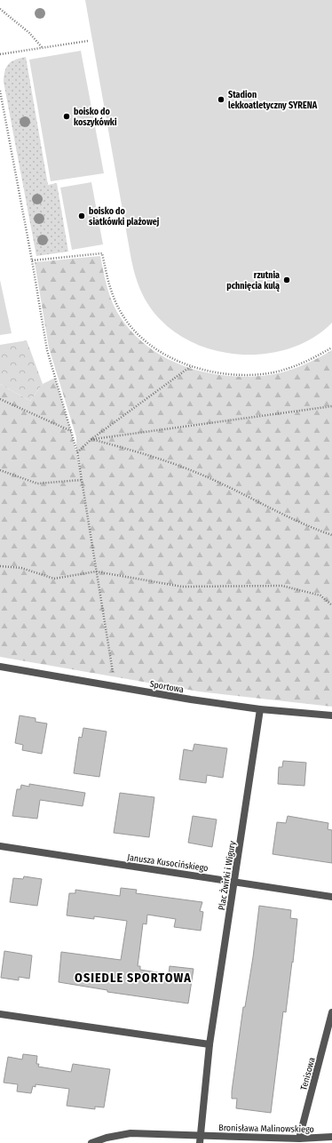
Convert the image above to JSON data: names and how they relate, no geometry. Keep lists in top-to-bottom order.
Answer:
{
  "streets": {
    "street": [
      "Sportowa",
      "Janusza Kusocińskiego",
      "Plac Żwirki i Wigury",
      "Tenisowa",
      "Bronisława Malinowskiego"
    ]
  },
  "crossings": [
    ["Sportowa", "Plac Żwirki i Wigury"],
    ["Janusza Kusocińskiego", "Plac Żwirki i Wigury"],
    ["Plac Żwirki i Wigury", "Bronisława Malinowskiego"],
    ["Tenisowa", "Bronisława Malinowskiego"]
  ],
  "districts": ["OSIEDLE SPORTOWA"],
  "places": [
    "Stadion lekkoatletyczny SYRENA",
    "boisko do koszykówki",
    "boisko do siatkówki plażowej",
    "rzutnia pchnięcia kulą"
  ]
}
